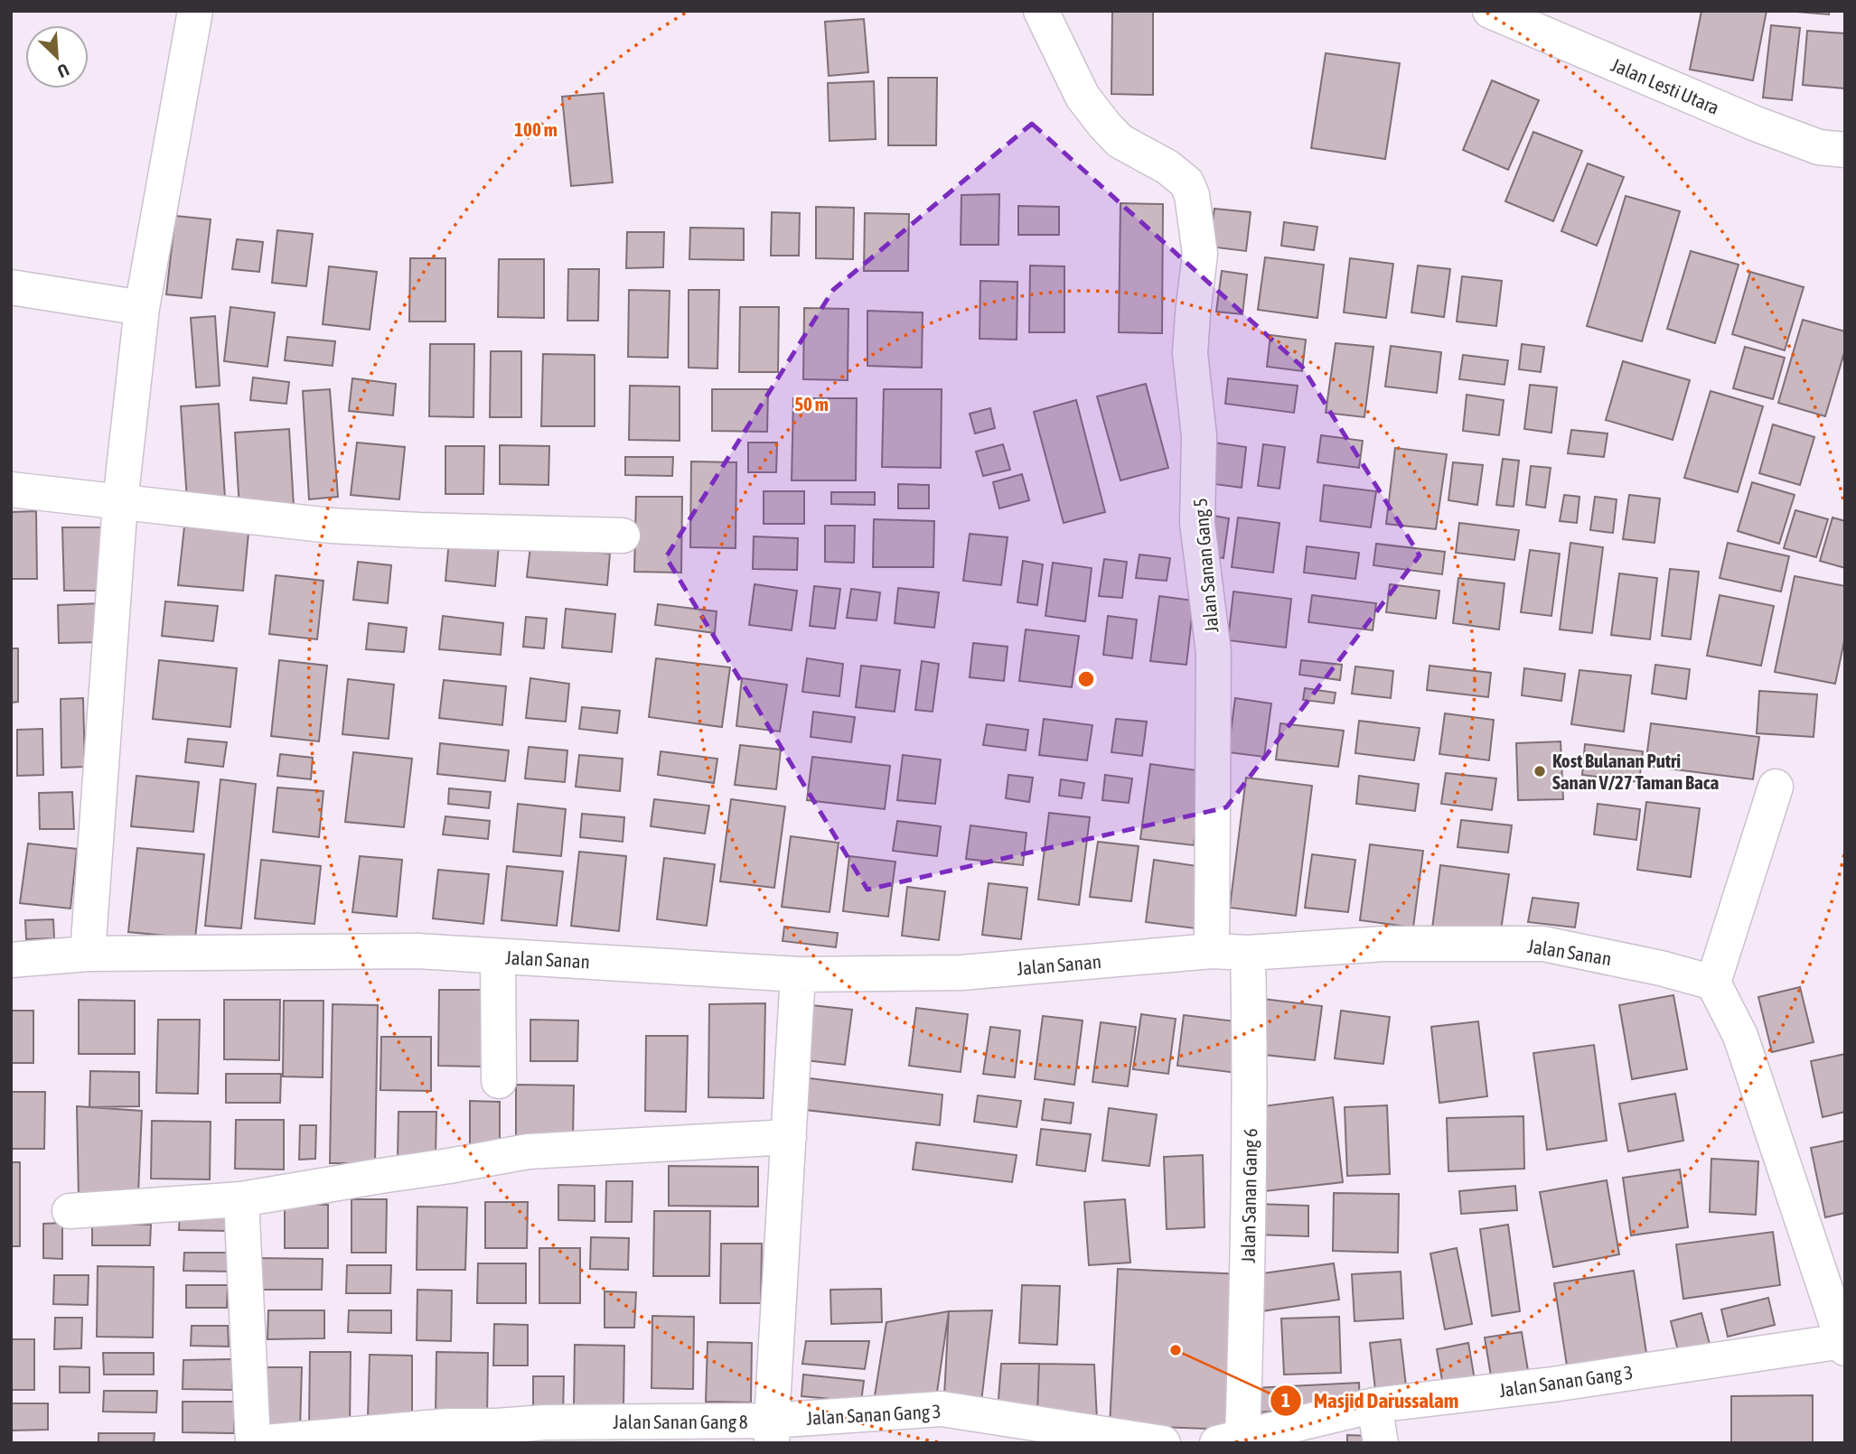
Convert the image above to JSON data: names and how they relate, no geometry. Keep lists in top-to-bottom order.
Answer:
{
  "streets": {
    "street": [
      "Jalan Lesti Utara",
      "Jalan Sanan Gang 5",
      "Jalan Sanan",
      "Jalan Sanan Gang 6",
      "Jalan Sanan Gang 3",
      "Jalan Sanan Gang 8"
    ]
  },
  "crossings": [
    ["Jalan Sanan Gang 5", "Jalan Sanan"],
    ["Jalan Sanan", "Jalan Sanan Gang 6"],
    ["Jalan Sanan", "Jalan Sanan Gang 8"],
    ["Jalan Sanan Gang 6", "Jalan Sanan Gang 3"],
    ["Jalan Sanan Gang 3", "Jalan Sanan Gang 8"]
  ],
  "places": ["Kost Bulanan Putri Sanan V/27 Taman Baca", "Masjid Darussalam"],
  "north": "bottom right",
  "rings": ["100 m", "50 m"]
}
